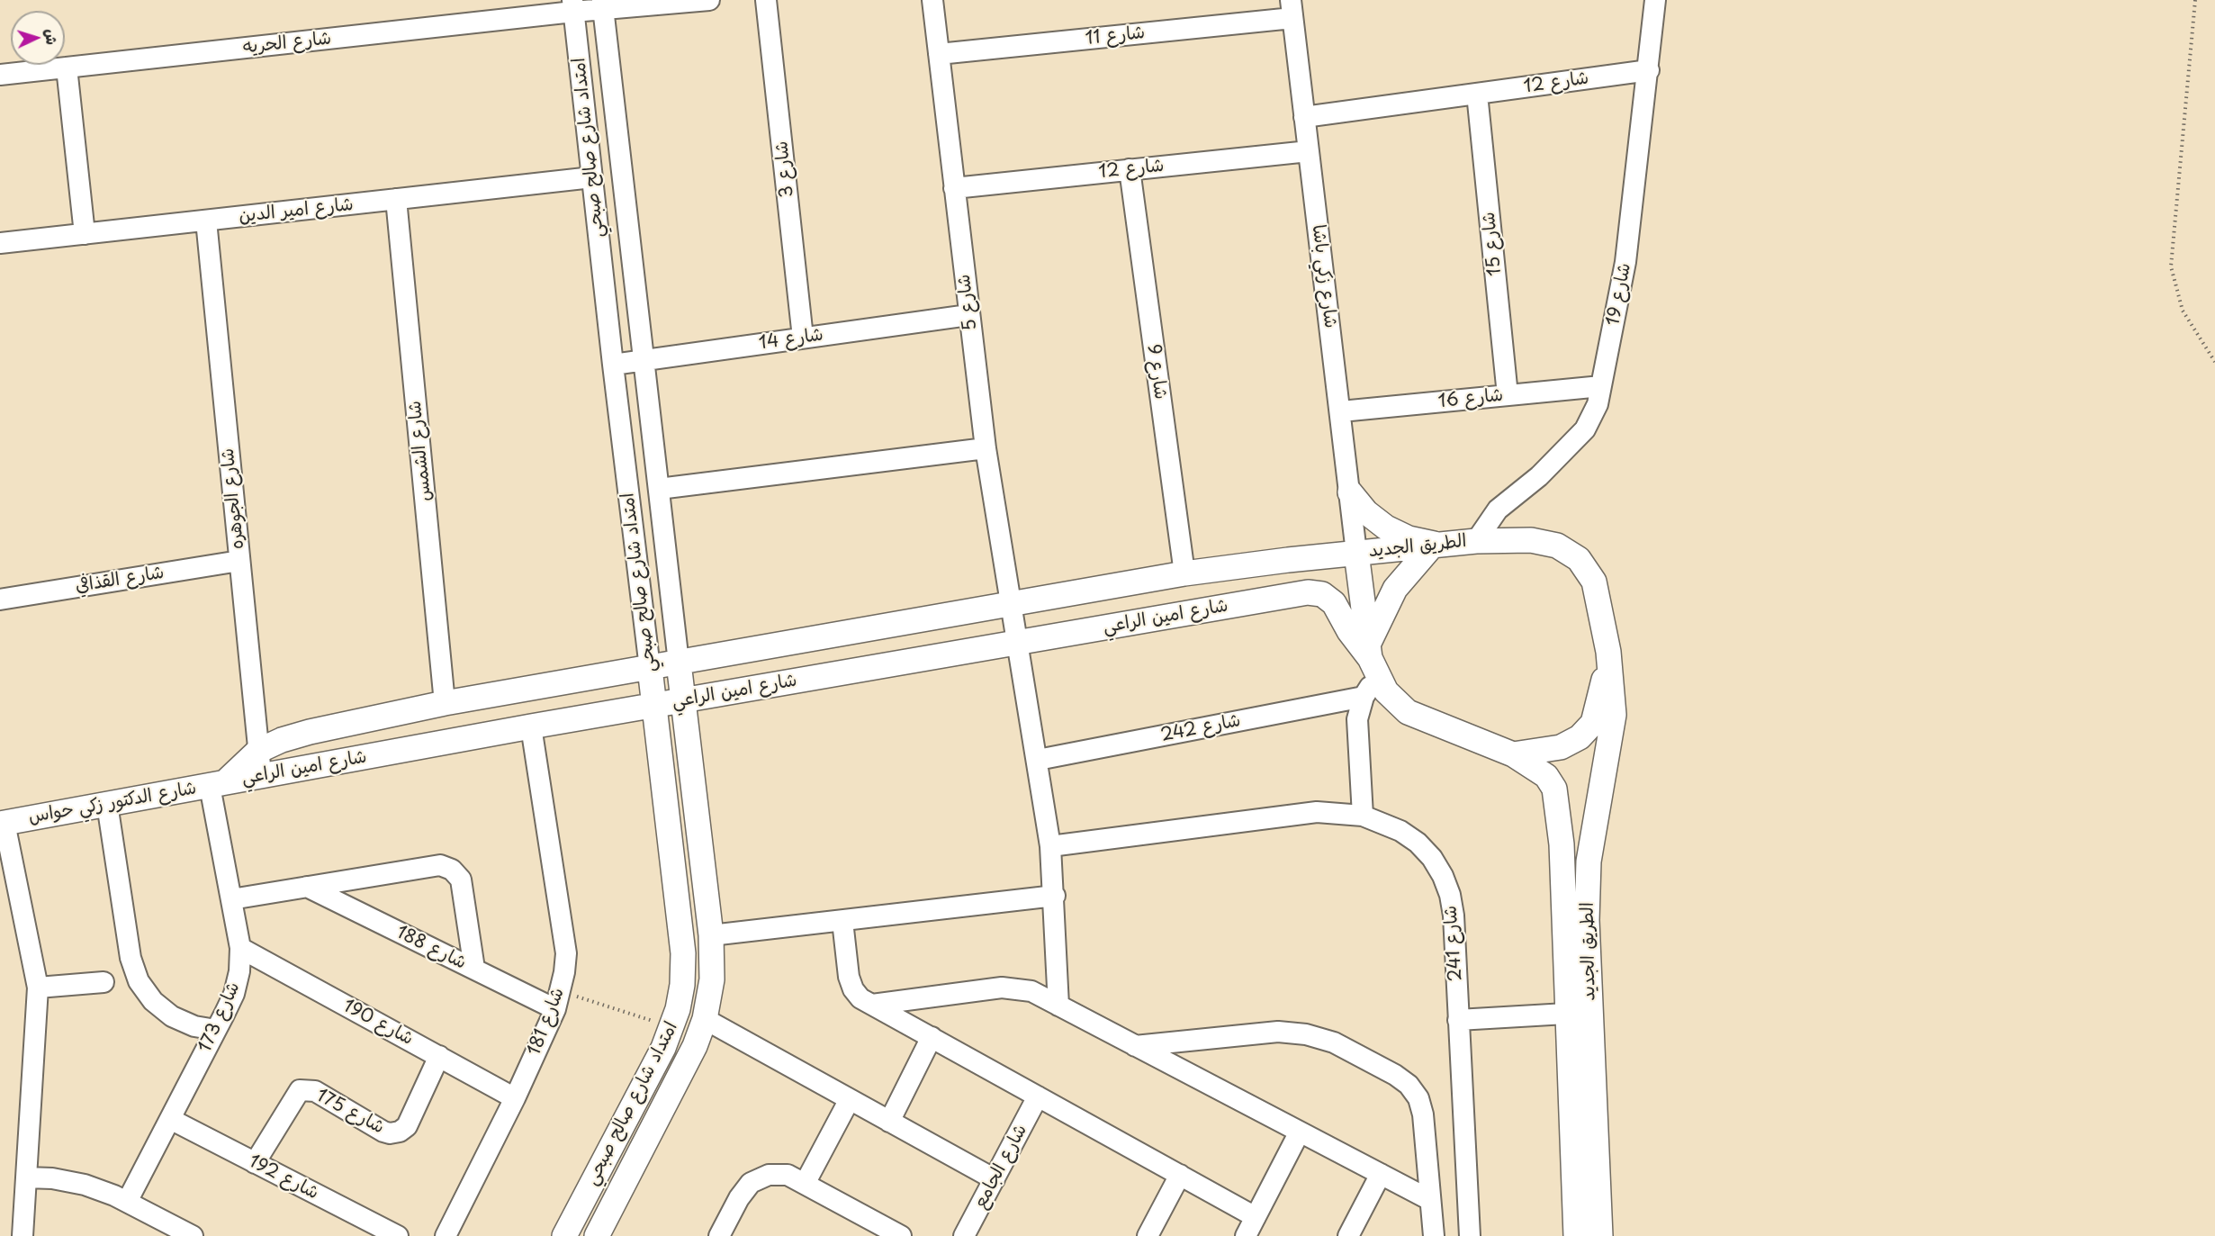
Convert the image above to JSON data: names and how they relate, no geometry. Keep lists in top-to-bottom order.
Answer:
{
  "streets": {
    "street": [
      "شارع 11",
      "شارع الحريه",
      "شارع 12",
      "امتداد شارع صالح صبحي",
      "شارع 3",
      "شارع امير الدين",
      "شارع 15",
      "شارع زكي باشا",
      "شارع 19",
      "شارع 5",
      "شارع 14",
      "شارع 9",
      "شارع 16",
      "شارع الشمس",
      "شارع الجوهره",
      "الطريق الجديد",
      "شارع القذافي",
      "شارع امين الراعي",
      "شارع 242",
      "شارع الدكتور زكي حواس",
      "شارع 241",
      "شارع 188",
      "شارع 173",
      "شارع 181",
      "شارع 190",
      "شارع 175",
      "شارع الجامع",
      "شارع 192"
    ]
  },
  "crossings": [
    ["شارع 11", "شارع زكي باشا"],
    ["شارع 11", "شارع 5"],
    ["شارع الحريه", "امتداد شارع صالح صبحي"],
    ["شارع 12", "شارع 15"],
    ["شارع 12", "شارع زكي باشا"],
    ["شارع 12", "شارع 19"],
    ["شارع 12", "شارع 5"],
    ["شارع 12", "شارع 9"],
    ["امتداد شارع صالح صبحي", "شارع امير الدين"],
    ["امتداد شارع صالح صبحي", "شارع 14"],
    ["امتداد شارع صالح صبحي", "شارع امين الراعي"],
    ["شارع 3", "شارع 14"],
    ["شارع امير الدين", "شارع الشمس"],
    ["شارع امير الدين", "شارع الجوهره"],
    ["شارع 15", "شارع 16"],
    ["شارع زكي باشا", "شارع 16"],
    ["شارع زكي باشا", "الطريق الجديد"],
    ["شارع زكي باشا", "شارع امين الراعي"],
    ["شارع 19", "شارع 16"],
    ["شارع 19", "الطريق الجديد"],
    ["شارع 5", "شارع 14"],
    ["شارع 5", "شارع امين الراعي"],
    ["شارع 5", "شارع 242"],
    ["شارع 5", "شارع 241"],
    ["شارع 9", "شارع امين الراعي"],
    ["شارع الشمس", "شارع امين الراعي"],
    ["شارع الجوهره", "شارع القذافي"],
    ["شارع الجوهره", "شارع امين الراعي"],
    ["الطريق الجديد", "شارع امين الراعي"],
    ["الطريق الجديد", "شارع 242"],
    ["شارع امين الراعي", "شارع 242"],
    ["شارع امين الراعي", "شارع الدكتور زكي حواس"],
    ["شارع امين الراعي", "شارع 173"],
    ["شارع امين الراعي", "شارع 181"],
    ["شارع الدكتور زكي حواس", "شارع 173"],
    ["شارع 188", "شارع 181"],
    ["شارع 173", "شارع 190"],
    ["شارع 173", "شارع 192"],
    ["شارع 181", "شارع 190"],
    ["شارع 190", "شارع 175"],
    ["شارع 175", "شارع 192"]
  ],
  "north": "right"
}
